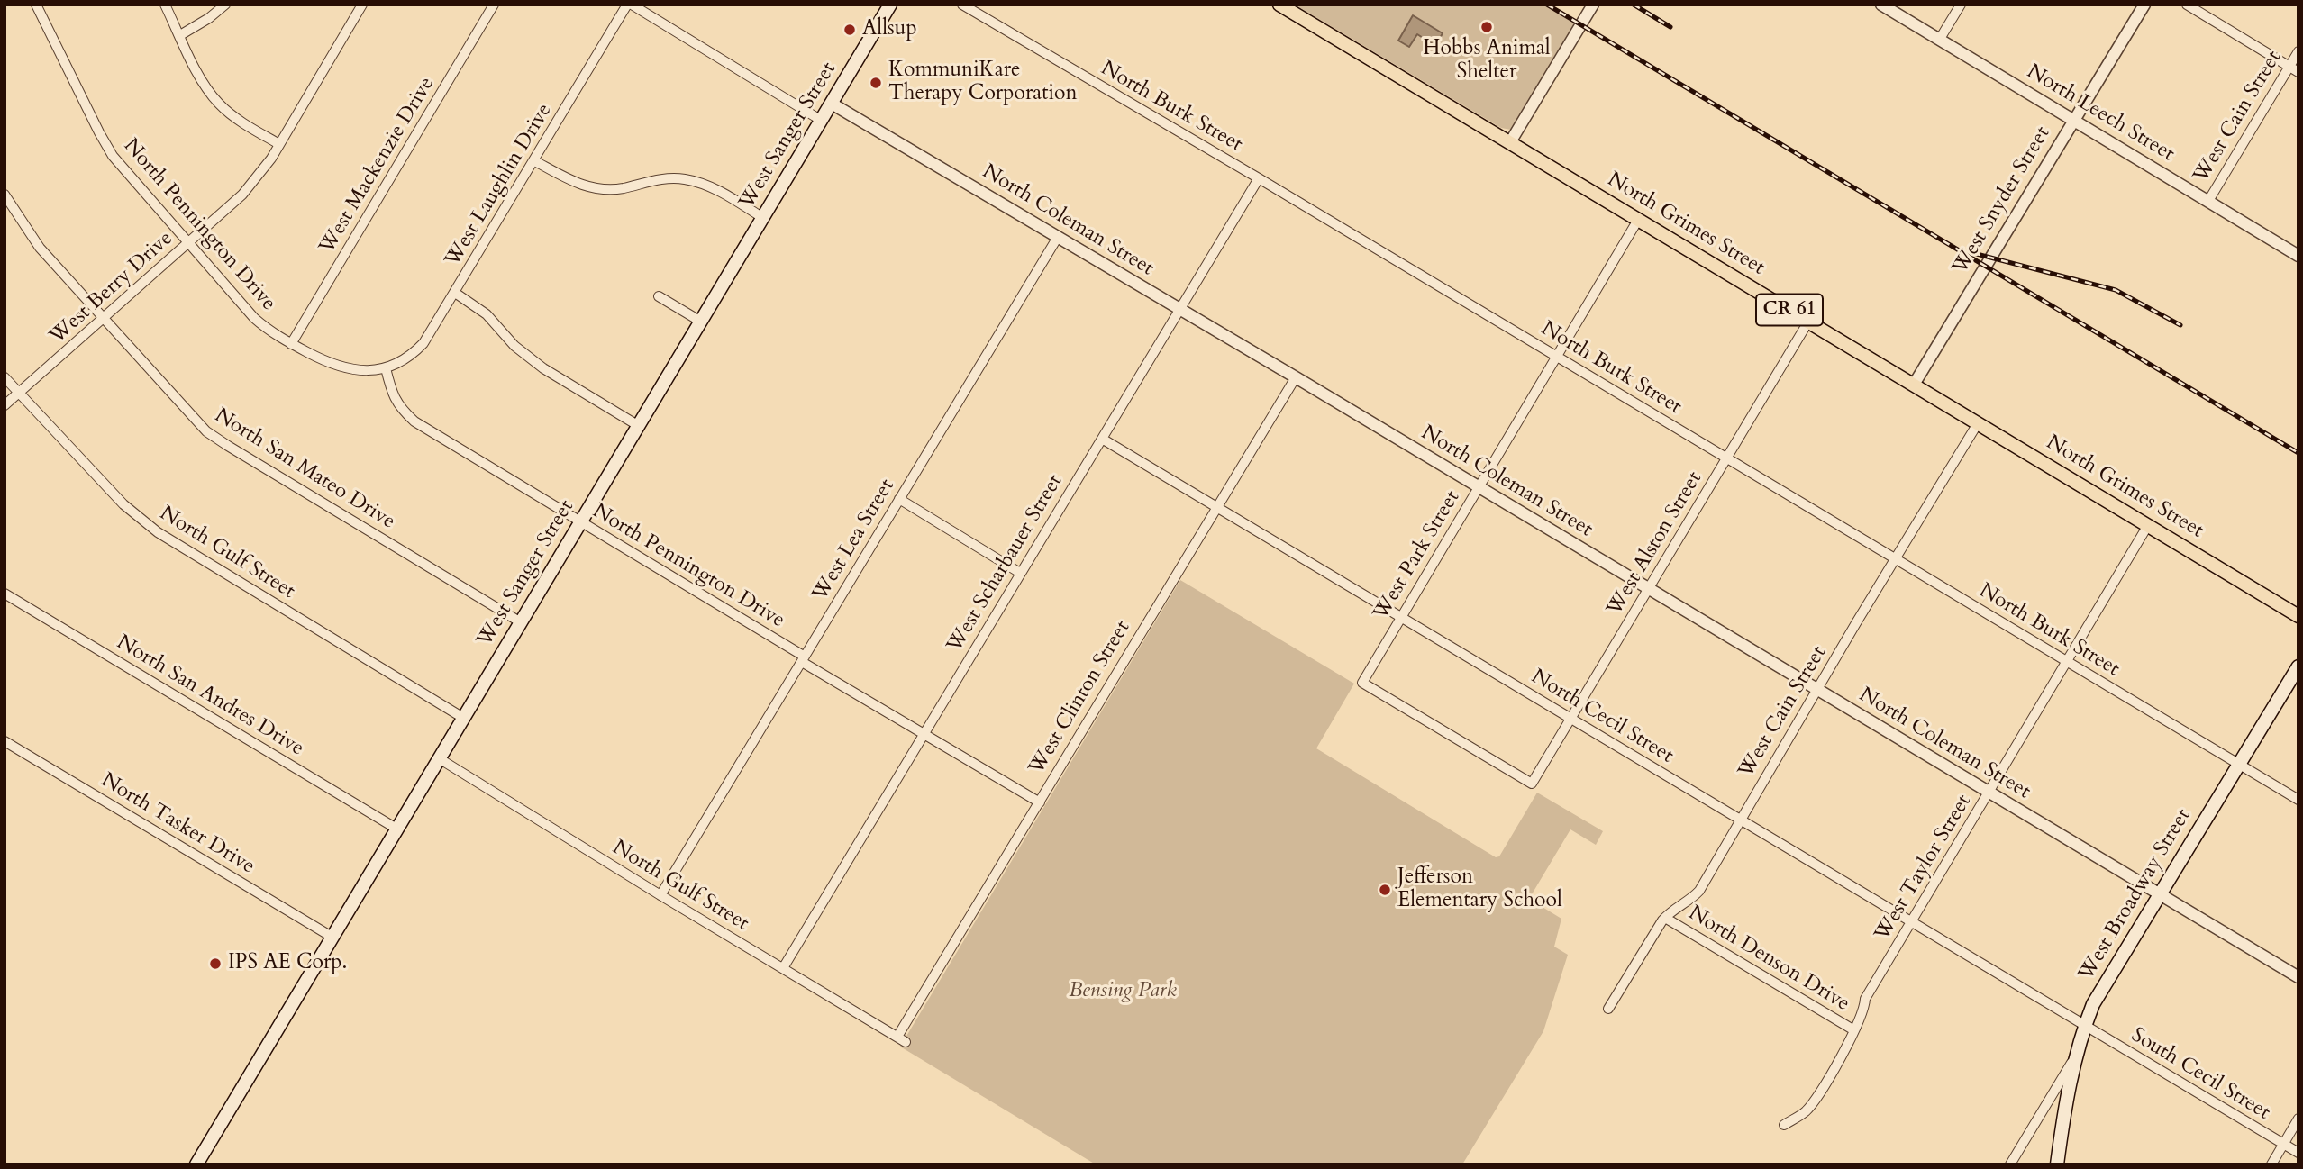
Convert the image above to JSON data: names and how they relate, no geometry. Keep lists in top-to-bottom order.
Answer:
{
  "streets": {
    "main road": [
      "West Sanger Street",
      "North Grimes Street",
      "CR 61",
      "West Broadway Street"
    ],
    "street": [
      "North Burk Street",
      "North Leech Street",
      "West Cain Street",
      "West Mackenzie Drive",
      "West Laughlin Drive",
      "West Snyder Street",
      "North Coleman Street",
      "North Pennington Drive",
      "West Berry Drive",
      "North San Mateo Drive",
      "West Lea Street",
      "West Alston Street",
      "North Gulf Street",
      "West Park Street",
      "West Scharbauer Street",
      "North San Andres Drive",
      "West Clinton Street",
      "North Cecil Street",
      "North Tasker Drive",
      "West Taylor Street",
      "North Denson Drive",
      "South Cecil Street"
    ]
  },
  "crossings": [
    ["North Burk Street", "West Cain Street"],
    ["North Burk Street", "West Alston Street"],
    ["North Burk Street", "West Park Street"],
    ["North Burk Street", "West Scharbauer Street"],
    ["North Burk Street", "West Taylor Street"],
    ["North Burk Street", "West Broadway Street"],
    ["North Leech Street", "West Cain Street"],
    ["North Leech Street", "West Snyder Street"],
    ["West Cain Street", "North Coleman Street"],
    ["West Cain Street", "North Grimes Street"],
    ["West Cain Street", "North Cecil Street"],
    ["West Cain Street", "North Denson Drive"],
    ["West Sanger Street", "North Coleman Street"],
    ["West Sanger Street", "North Pennington Drive"],
    ["West Sanger Street", "North San Mateo Drive"],
    ["West Sanger Street", "North Gulf Street"],
    ["West Sanger Street", "North San Andres Drive"],
    ["West Sanger Street", "North Tasker Drive"],
    ["West Mackenzie Drive", "North Pennington Drive"],
    ["West Laughlin Drive", "North Pennington Drive"],
    ["West Snyder Street", "North Grimes Street"],
    ["North Coleman Street", "West Lea Street"],
    ["North Coleman Street", "West Alston Street"],
    ["North Coleman Street", "West Park Street"],
    ["North Coleman Street", "West Scharbauer Street"],
    ["North Coleman Street", "West Clinton Street"],
    ["North Coleman Street", "West Taylor Street"],
    ["North Coleman Street", "West Broadway Street"],
    ["North Grimes Street", "West Alston Street"],
    ["North Grimes Street", "West Park Street"],
    ["North Grimes Street", "West Taylor Street"],
    ["North Pennington Drive", "West Berry Drive"],
    ["North Pennington Drive", "West Lea Street"],
    ["North Pennington Drive", "West Scharbauer Street"],
    ["North Pennington Drive", "West Clinton Street"],
    ["West Berry Drive", "North San Mateo Drive"],
    ["West Berry Drive", "North Gulf Street"],
    ["West Lea Street", "North Gulf Street"],
    ["West Alston Street", "West Park Street"],
    ["West Alston Street", "North Cecil Street"],
    ["North Gulf Street", "West Scharbauer Street"],
    ["North Gulf Street", "West Clinton Street"],
    ["West Park Street", "North Cecil Street"],
    ["West Scharbauer Street", "North Cecil Street"],
    ["West Clinton Street", "North Cecil Street"],
    ["North Cecil Street", "West Taylor Street"],
    ["North Cecil Street", "West Broadway Street"],
    ["North Cecil Street", "South Cecil Street"],
    ["West Taylor Street", "North Denson Drive"],
    ["West Broadway Street", "South Cecil Street"]
  ],
  "parks": ["Bensing Park"],
  "places": [
    "Hobbs Animal Shelter",
    "Allsup",
    "KommuniKare Therapy Corporation",
    "Jefferson Elementary School",
    "IPS AE Corp."
  ]
}
